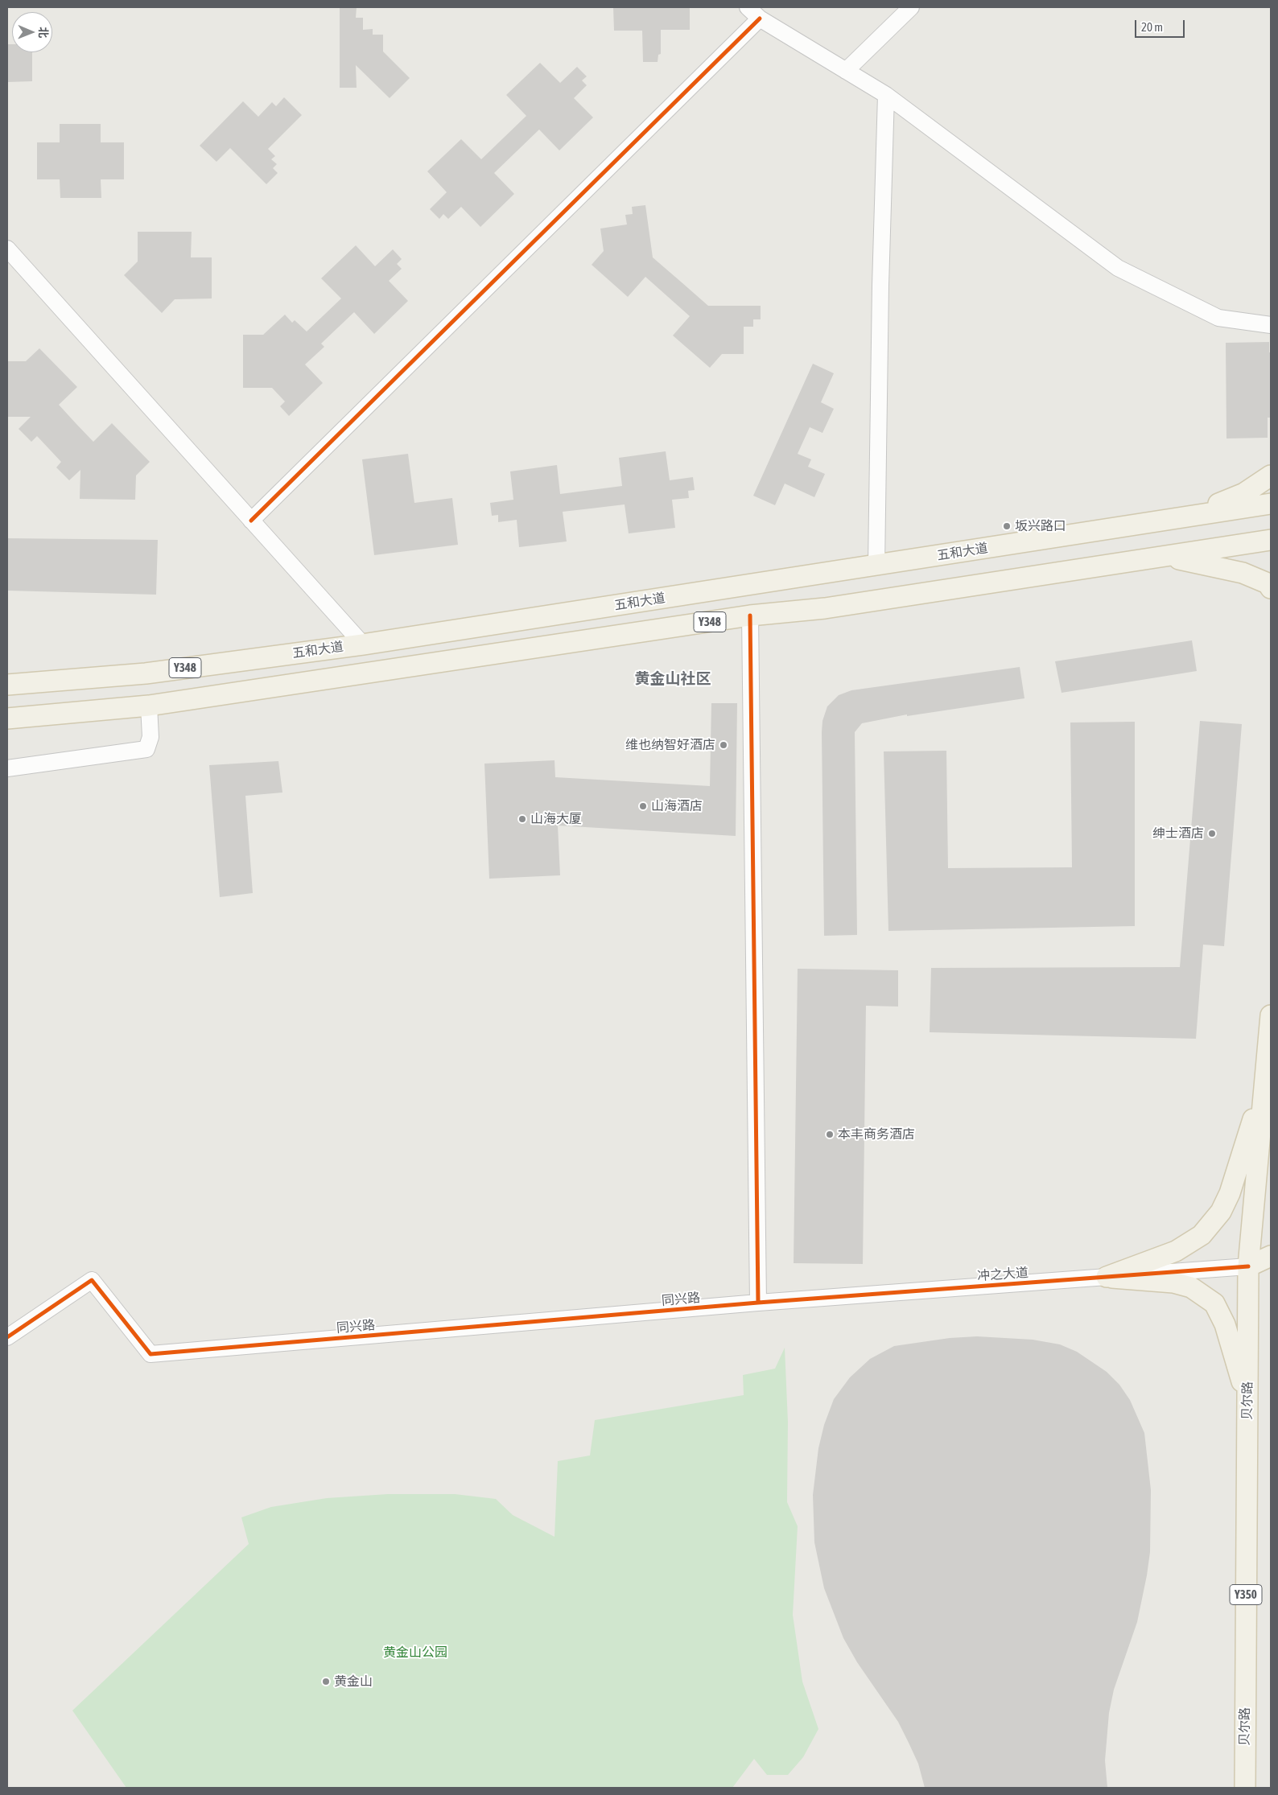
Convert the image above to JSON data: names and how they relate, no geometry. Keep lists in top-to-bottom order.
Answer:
{
  "streets": {
    "main road": [
      "五和大道",
      "Y348",
      "冲之大道",
      "贝尔路",
      "Y350"
    ],
    "street": ["同兴路"]
  },
  "crossings": [
    ["冲之大道", "同兴路"],
    ["冲之大道", "贝尔路"]
  ],
  "districts": ["黄金山社区"],
  "parks": ["黄金山公园"],
  "places": [
    "坂兴路口",
    "维也纳智好酒店",
    "山海酒店",
    "山海大厦",
    "绅士酒店",
    "本丰商务酒店",
    "黄金山"
  ],
  "scale_bar": "20 m",
  "north": "right"
}
